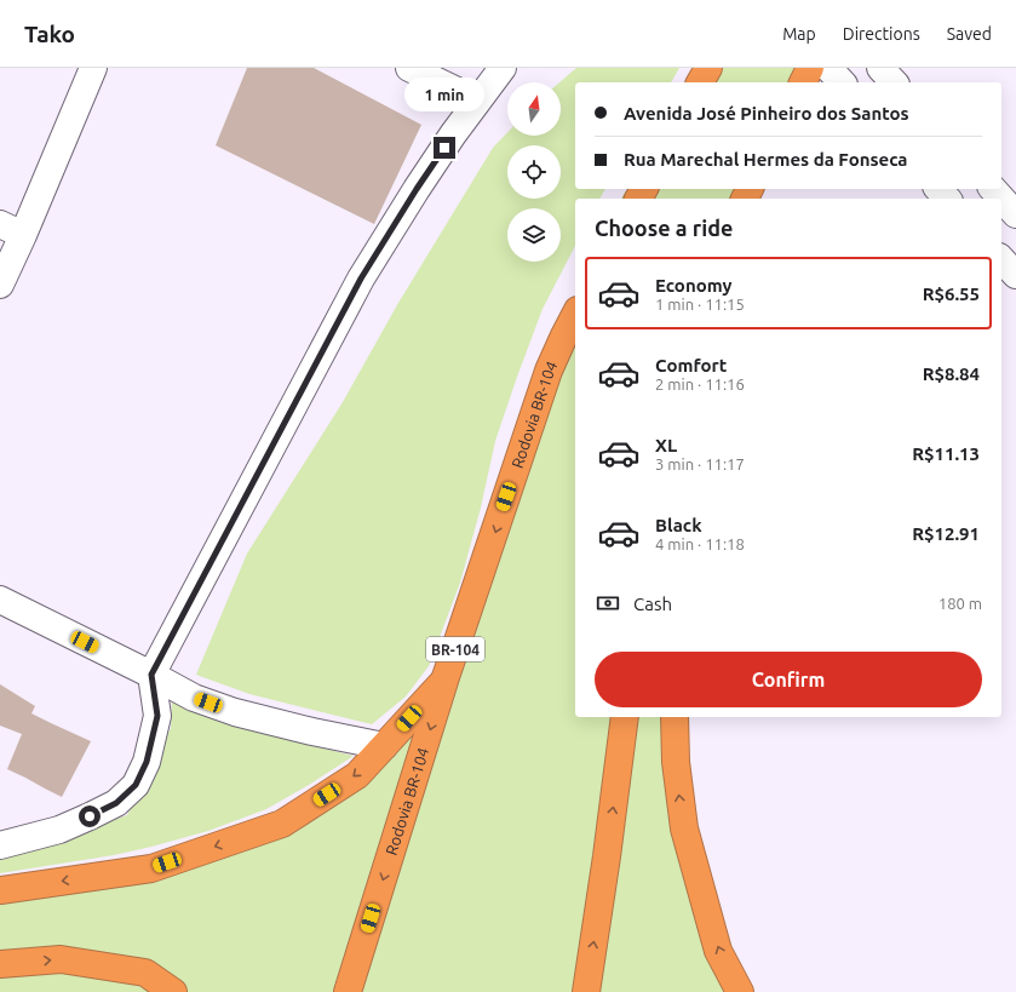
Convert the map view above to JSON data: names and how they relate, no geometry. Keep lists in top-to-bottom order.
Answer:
{
  "streets": {
    "highway": ["Rodovia BR-104", "BR-104"]
  },
  "north": "top",
  "page": {
    "header": "Tako",
    "nav": ["Map", "Directions", "Saved"],
    "bubble": "1 min",
    "banner": ["Avenida José Pinheiro dos Santos", "Rua Marechal Hermes da Fonseca"],
    "heading": "Choose a ride",
    "list": [
      {
        "name": "Economy",
        "note": "1 min · 11:15",
        "value": "R$6.55"
      },
      {
        "name": "Comfort",
        "note": "2 min · 11:16",
        "value": "R$8.84"
      },
      {
        "name": "XL",
        "note": "3 min · 11:17",
        "value": "R$11.13"
      },
      {
        "name": "Black",
        "note": "4 min · 11:18",
        "value": "R$12.91"
      }
    ],
    "pay": ["Cash", "180 m"],
    "buttons": "Confirm"
  }
}
